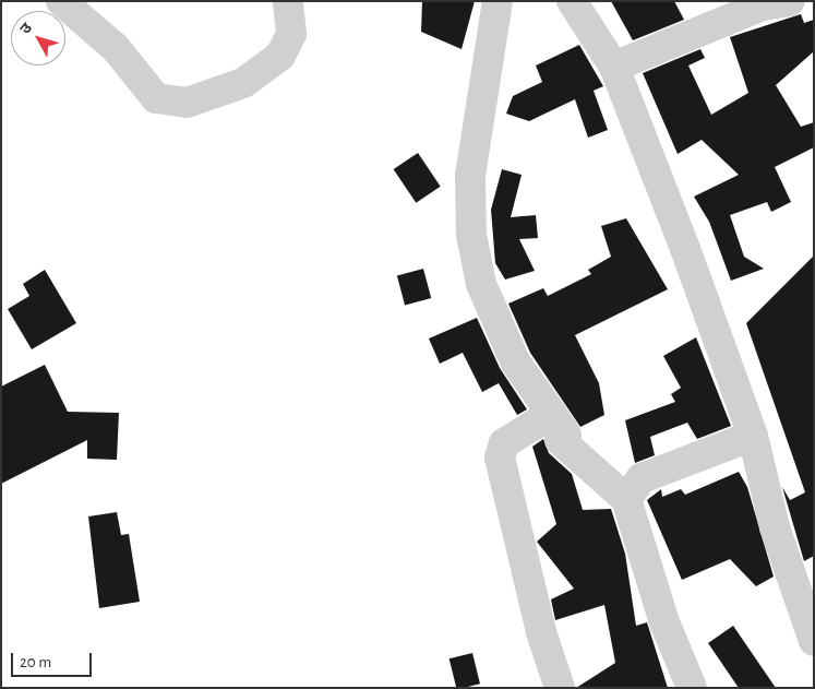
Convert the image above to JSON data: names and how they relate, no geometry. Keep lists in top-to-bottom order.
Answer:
{
  "scale_bar": "20 m",
  "north": "top left"
}
